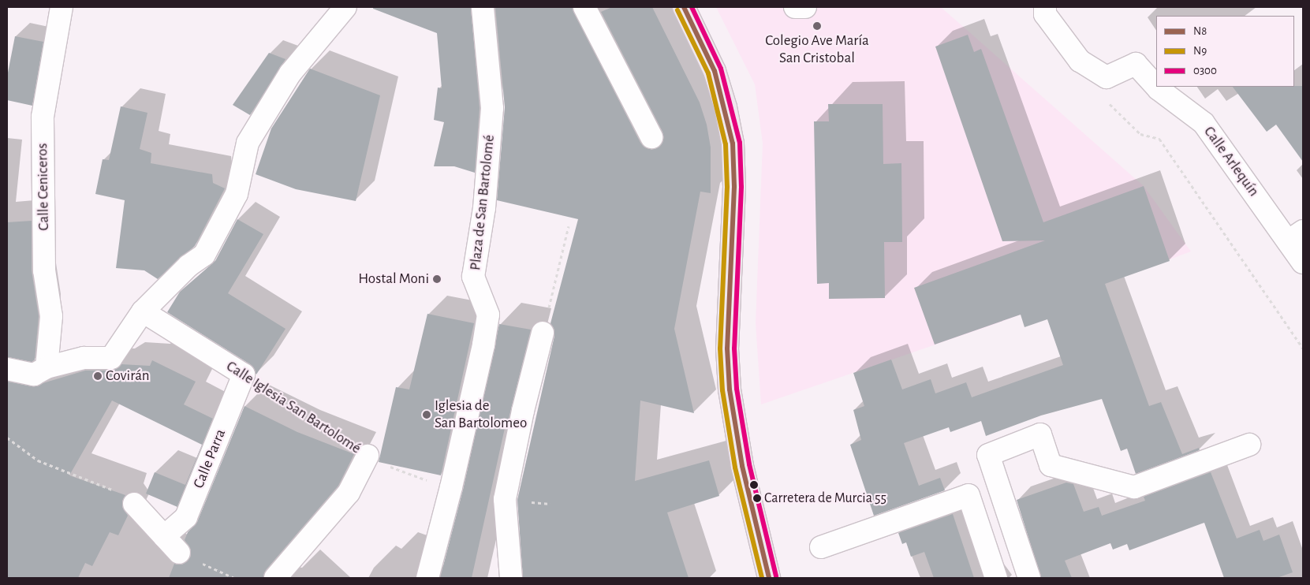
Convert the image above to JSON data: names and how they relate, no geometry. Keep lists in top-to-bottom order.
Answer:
{
  "streets": {
    "street": [
      "Calle Arlequín",
      "Calle Ceniceros",
      "Plaza de San Bartolomé",
      "Calle Iglesia San Bartolomé",
      "Calle Parra"
    ]
  },
  "crossings": [
    ["Plaza de San Bartolomé", "Calle Iglesia San Bartolomé"],
    ["Calle Iglesia San Bartolomé", "Calle Parra"]
  ],
  "places": [
    "Colegio Ave María San Cristobal",
    "Hostal Moni",
    "Covirán",
    "Iglesia de San Bartolomeo",
    "Carretera de Murcia 55"
  ],
  "lines": ["transit line N8", "transit line 0300", "transit line N9"],
  "legend": ["N8", "N9", "0300"]
}
